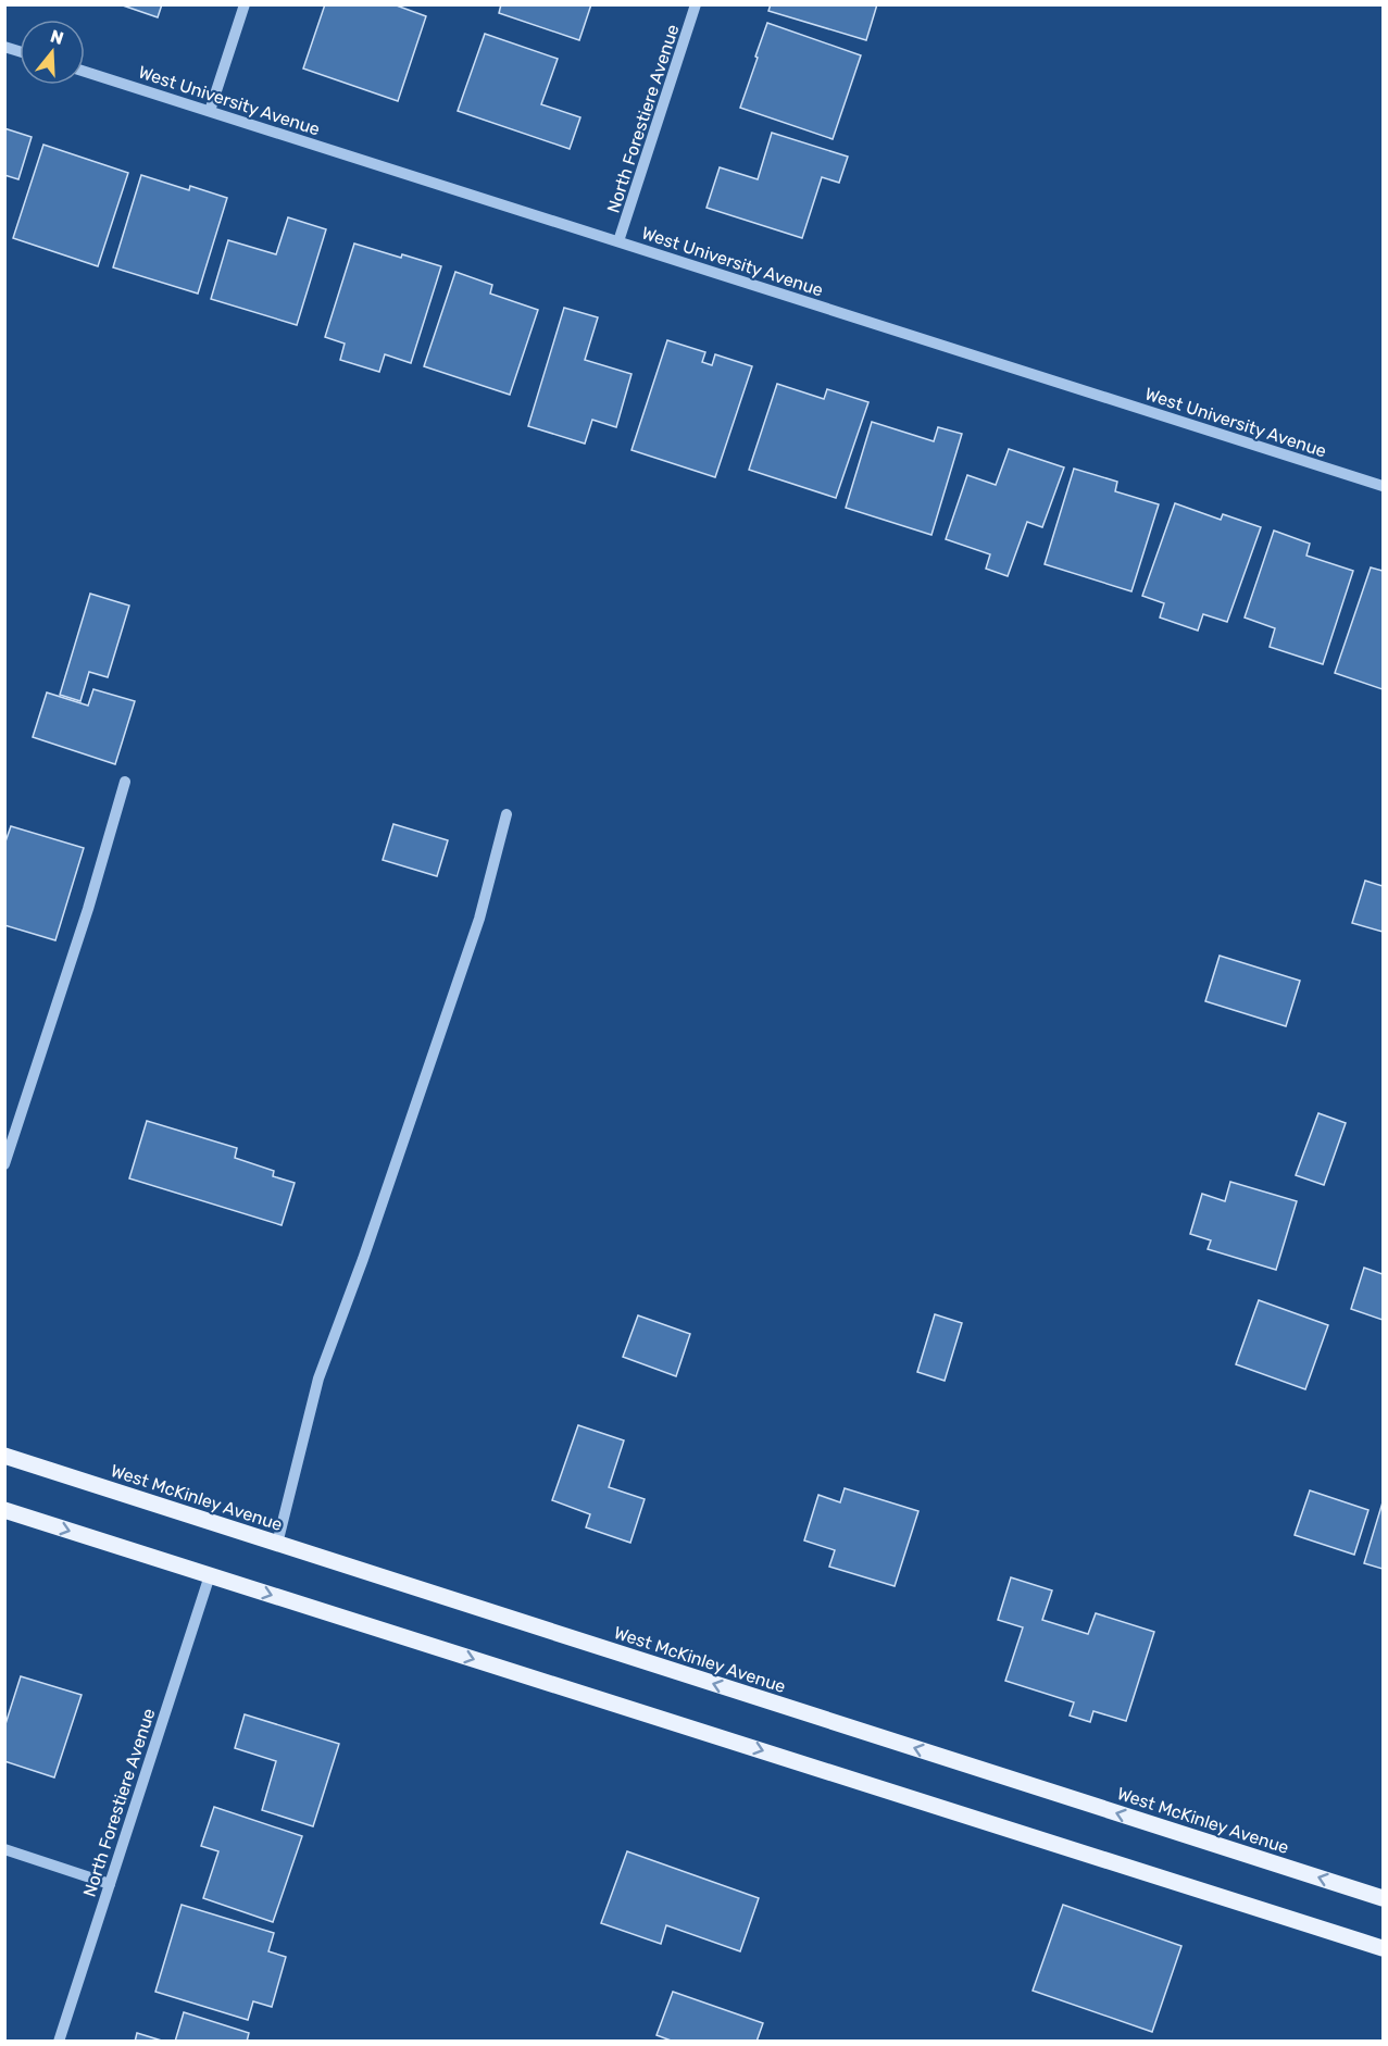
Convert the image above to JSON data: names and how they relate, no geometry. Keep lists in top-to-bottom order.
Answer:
{
  "streets": {
    "main road": ["West McKinley Avenue"],
    "street": ["West University Avenue", "North Forestiere Avenue"]
  },
  "crossings": [
    ["West University Avenue", "North Forestiere Avenue"]
  ],
  "north": "top"
}
